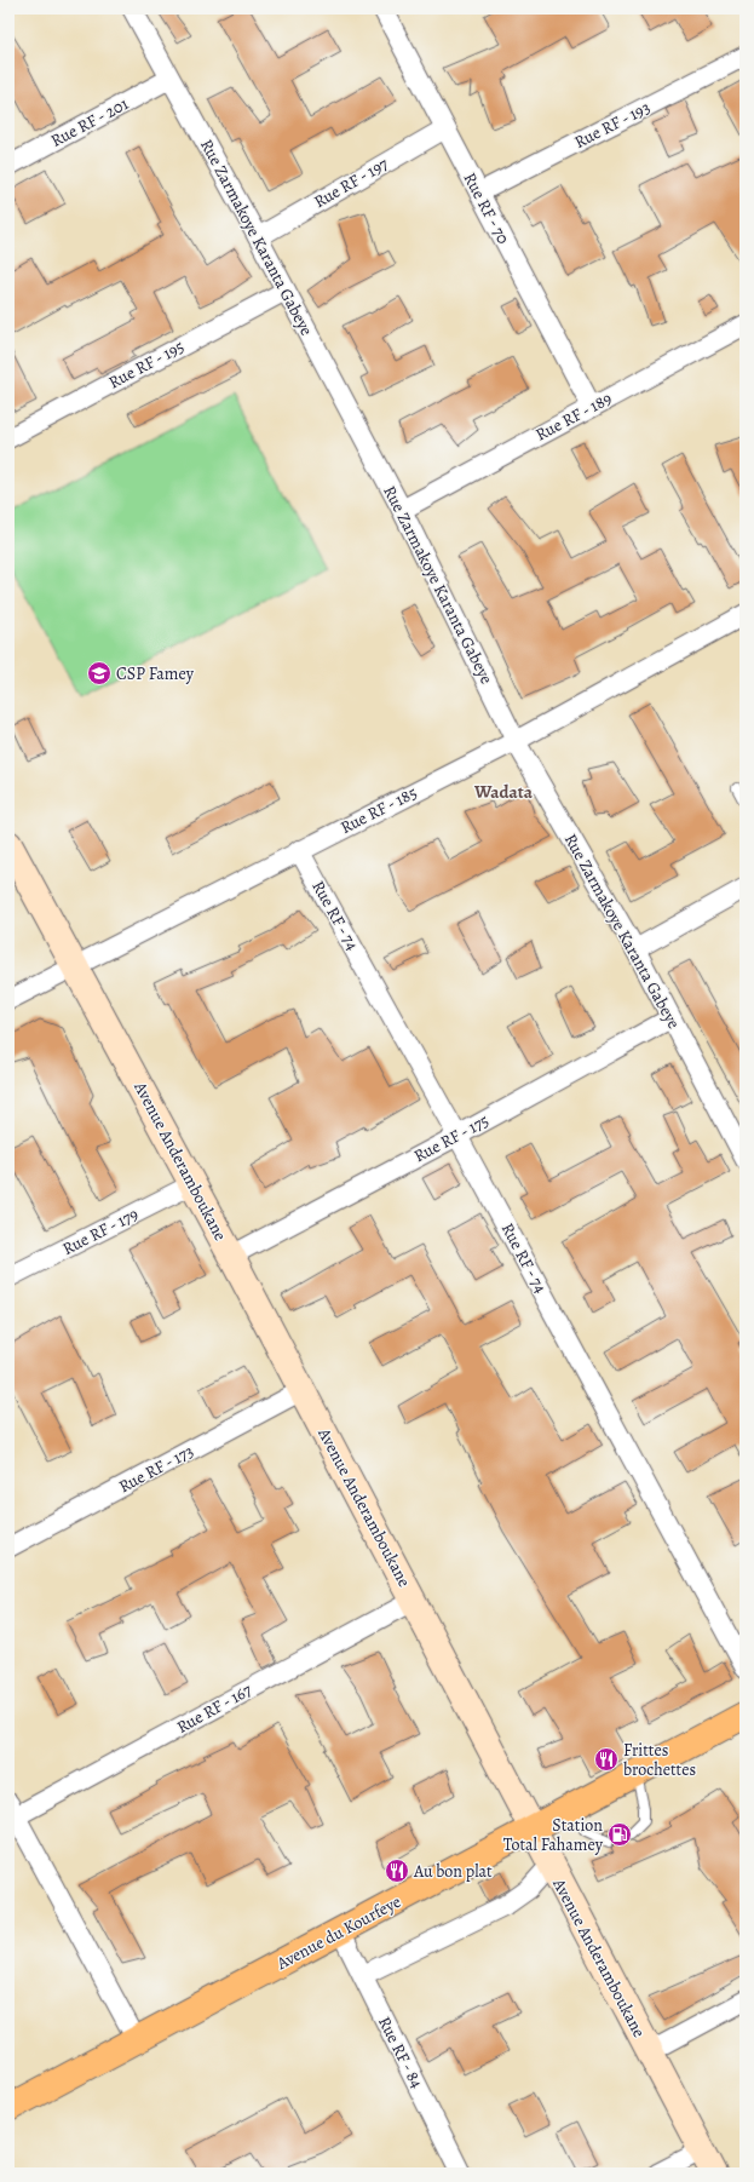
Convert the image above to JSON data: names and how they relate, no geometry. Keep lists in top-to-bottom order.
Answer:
{
  "streets": {
    "main road": ["Avenue du Kourfeye"],
    "street": [
      "Rue RF - 201",
      "Rue RF - 193",
      "Rue RF - 197",
      "Rue RF - 70",
      "Rue Zarmakoye Karanta Gabeye",
      "Rue RF - 195",
      "Rue RF - 189",
      "Rue RF - 185",
      "Rue RF - 74",
      "Rue RF - 175",
      "Avenue Anderamboukane",
      "Rue RF - 179",
      "Rue RF - 173",
      "Rue RF - 167",
      "Rue RF - 84"
    ]
  },
  "crossings": [
    ["Rue RF - 201", "Rue Zarmakoye Karanta Gabeye"],
    ["Rue RF - 193", "Rue RF - 70"],
    ["Rue RF - 197", "Rue RF - 70"],
    ["Rue RF - 197", "Rue Zarmakoye Karanta Gabeye"],
    ["Rue RF - 70", "Rue RF - 189"],
    ["Rue Zarmakoye Karanta Gabeye", "Rue RF - 195"],
    ["Rue Zarmakoye Karanta Gabeye", "Rue RF - 189"],
    ["Rue Zarmakoye Karanta Gabeye", "Rue RF - 185"],
    ["Rue Zarmakoye Karanta Gabeye", "Rue RF - 175"],
    ["Rue RF - 185", "Rue RF - 74"],
    ["Rue RF - 185", "Avenue Anderamboukane"],
    ["Rue RF - 74", "Rue RF - 175"],
    ["Rue RF - 175", "Avenue Anderamboukane"],
    ["Avenue Anderamboukane", "Rue RF - 179"],
    ["Avenue Anderamboukane", "Rue RF - 173"],
    ["Avenue Anderamboukane", "Rue RF - 167"],
    ["Avenue Anderamboukane", "Avenue du Kourfeye"],
    ["Avenue du Kourfeye", "Rue RF - 84"]
  ],
  "districts": ["Wadata"],
  "places": {
    "school or university": ["CSP Famey"],
    "restaurant": ["Frittes brochettes", "Au bon plat"],
    "fuel station": ["Station Total Fahamey"]
  }
}
